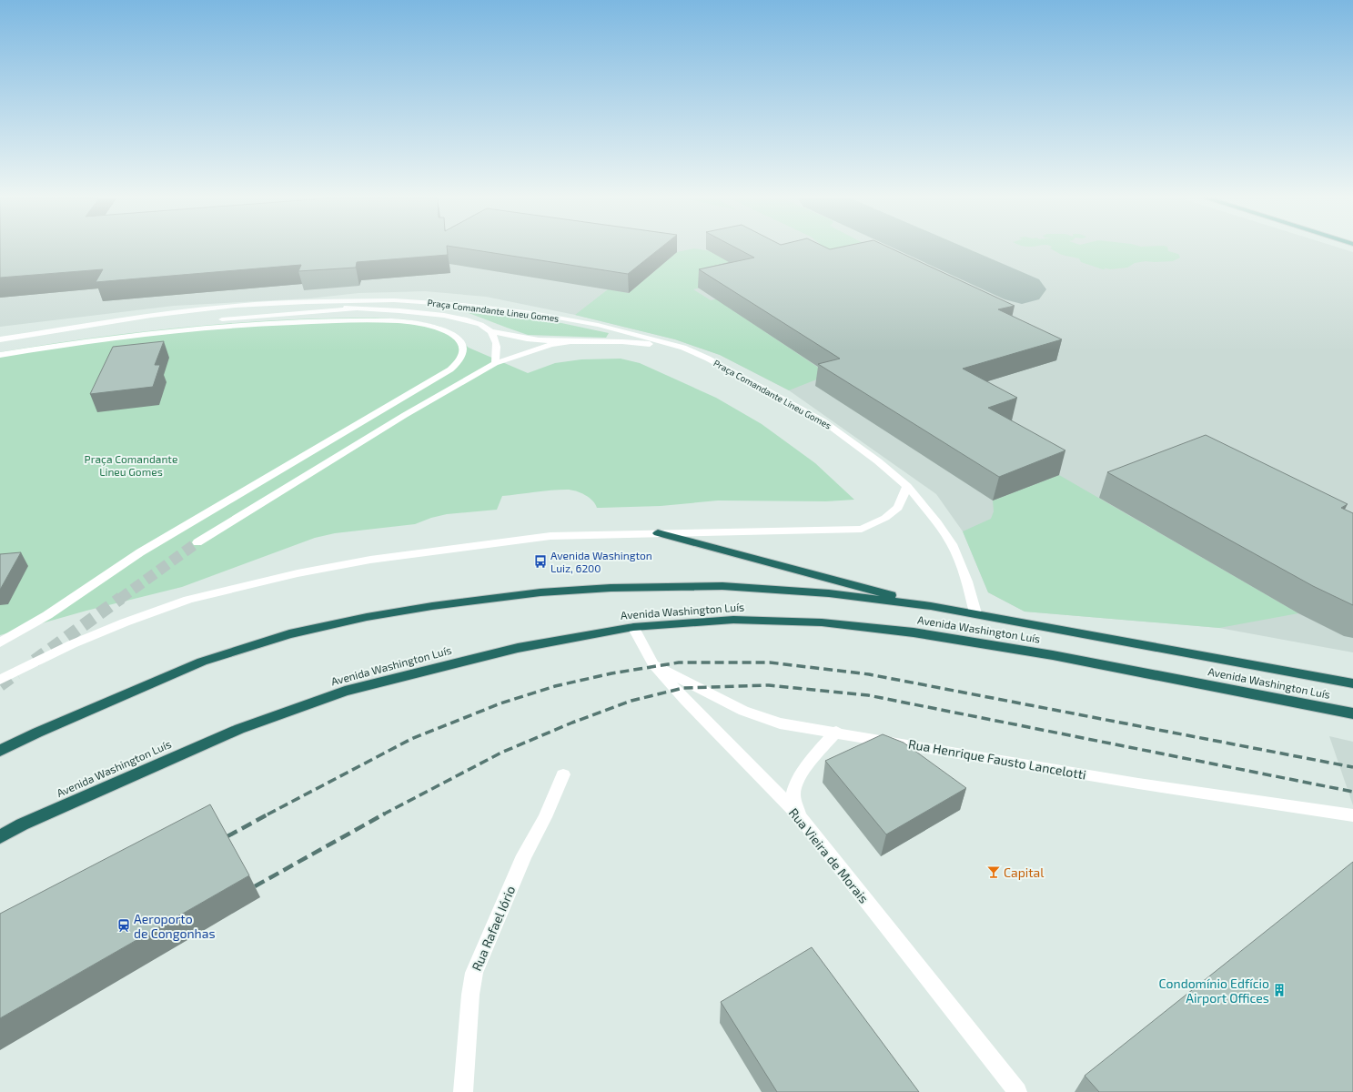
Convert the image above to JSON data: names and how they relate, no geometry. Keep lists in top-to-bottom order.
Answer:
{
  "streets": {
    "highway": ["Avenida Washington Luís"],
    "street": [
      "Praça Comandante Lineu Gomes",
      "Rua Henrique Fausto Lancelotti",
      "Rua Vieira de Morais",
      "Rua Rafael Iório"
    ]
  },
  "crossings": [
    ["Praça Comandante Lineu Gomes", "Avenida Washington Luís"],
    ["Avenida Washington Luís", "Rua Vieira de Morais"],
    ["Rua Henrique Fausto Lancelotti", "Rua Vieira de Morais"]
  ],
  "parks": ["Praça Comandante Lineu Gomes"],
  "places": {
    "bus stop": ["Avenida Washington Luiz, 6200"],
    "bar": ["Capital"],
    "station": ["Aeroporto de Congonhas"],
    "building": ["Condomínio Edfício Airport Offices"]
  }
}
